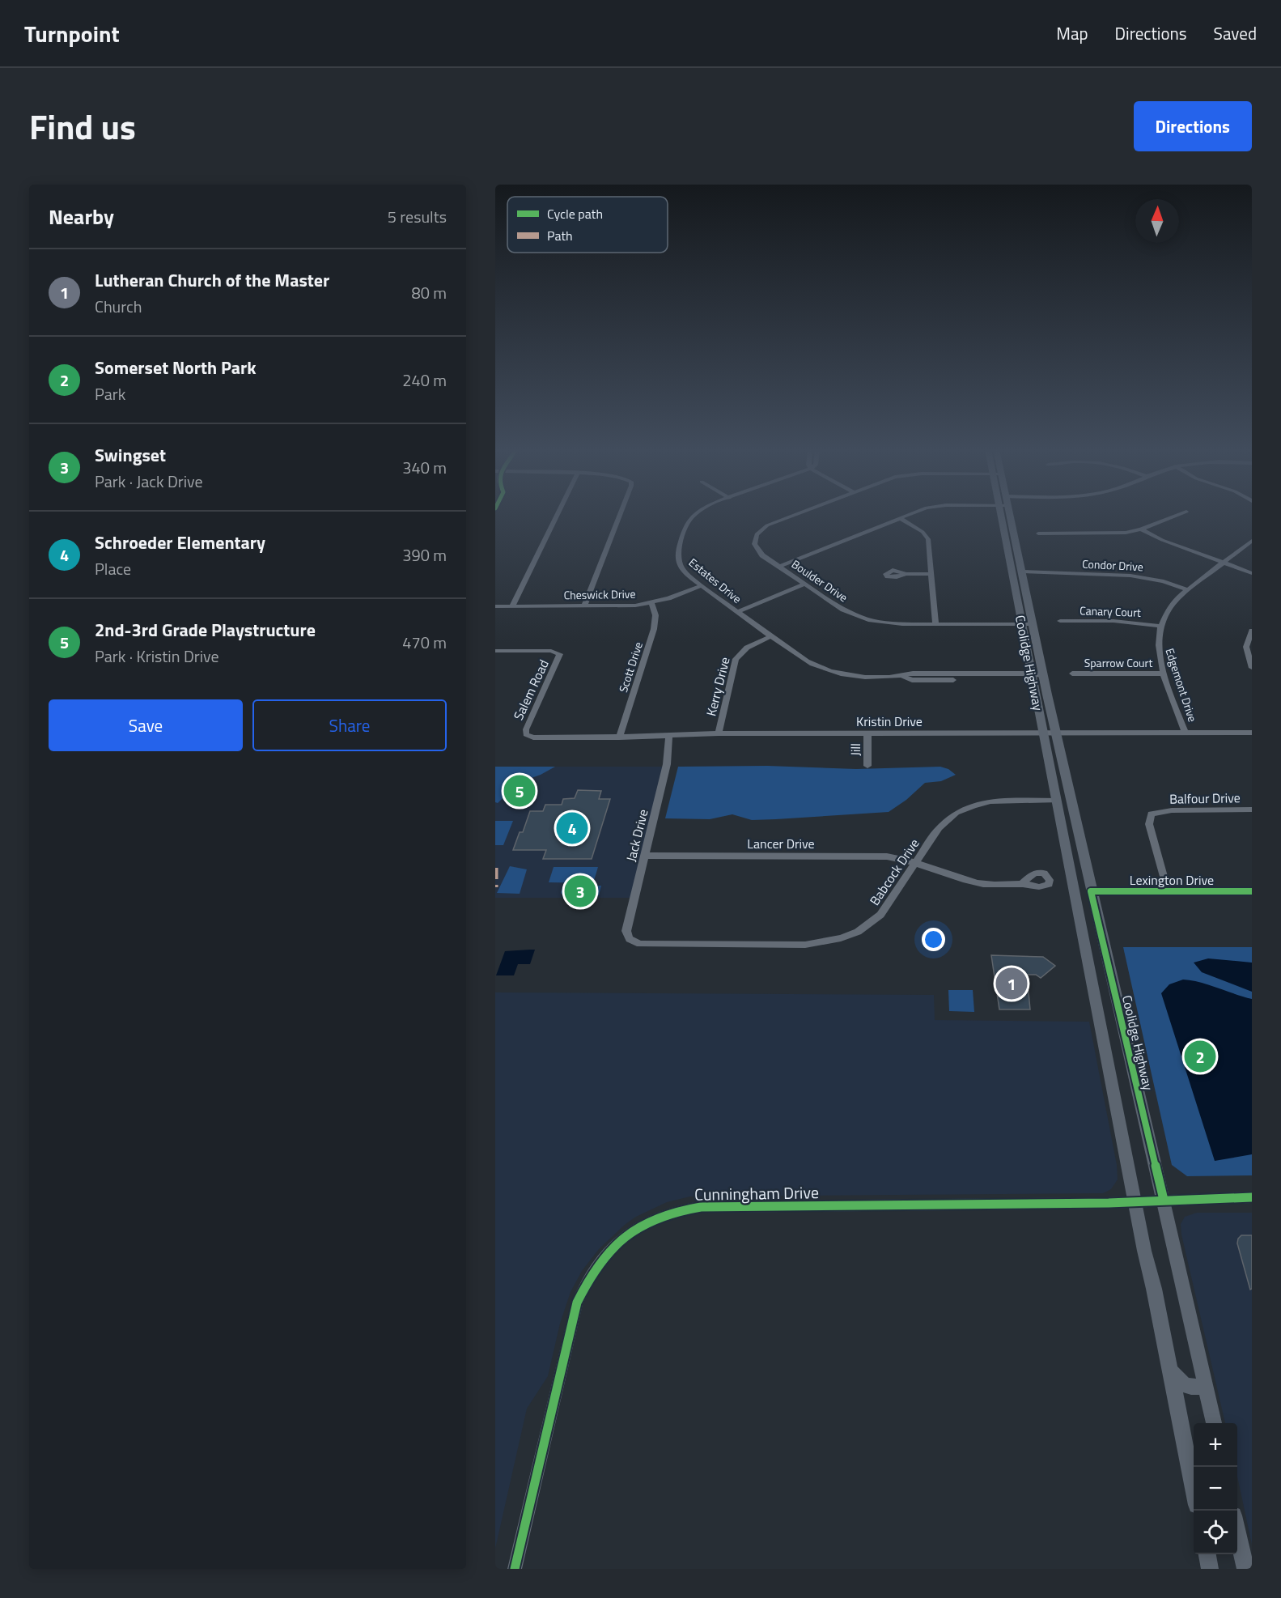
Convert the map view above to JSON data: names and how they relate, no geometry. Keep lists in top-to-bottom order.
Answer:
{
  "streets": {
    "main road": ["Coolidge Highway"],
    "street": [
      "Condor Drive",
      "Estates Drive",
      "Boulder Drive",
      "Cheswick Drive",
      "Canary Court",
      "Sparrow Court",
      "Scott Drive",
      "Edgemont Drive",
      "Kerry Drive",
      "Salem Road",
      "Kristin Drive",
      "Jill",
      "Balfour Drive",
      "Jack Drive",
      "Lancer Drive",
      "Babcock Drive",
      "Lexington Drive",
      "Cunningham Drive"
    ]
  },
  "crossings": [
    ["Condor Drive", "Coolidge Highway"],
    ["Condor Drive", "Edgemont Drive"],
    ["Estates Drive", "Cheswick Drive"],
    ["Estates Drive", "Coolidge Highway"],
    ["Estates Drive", "Kerry Drive"],
    ["Boulder Drive", "Coolidge Highway"],
    ["Cheswick Drive", "Scott Drive"],
    ["Canary Court", "Edgemont Drive"],
    ["Sparrow Court", "Edgemont Drive"],
    ["Coolidge Highway", "Kristin Drive"],
    ["Coolidge Highway", "Babcock Drive"],
    ["Coolidge Highway", "Lexington Drive"],
    ["Coolidge Highway", "Cunningham Drive"],
    ["Scott Drive", "Kristin Drive"],
    ["Edgemont Drive", "Kristin Drive"],
    ["Kerry Drive", "Kristin Drive"],
    ["Salem Road", "Kristin Drive"],
    ["Kristin Drive", "Jill"],
    ["Kristin Drive", "Jack Drive"],
    ["Balfour Drive", "Lexington Drive"],
    ["Jack Drive", "Lancer Drive"],
    ["Jack Drive", "Babcock Drive"],
    ["Lancer Drive", "Babcock Drive"]
  ],
  "legend": ["Cycle path", "Path"],
  "north": "top",
  "page": {
    "header": "Turnpoint",
    "nav": ["Map", "Directions", "Saved"],
    "title": "Find us",
    "buttons": [
      "Directions",
      ["Save", "Share"]
    ],
    "heading": ["Nearby", "5 results"],
    "list": [
      {
        "mark": "1",
        "name": "Lutheran Church of the Master",
        "note": "Church",
        "value": "80 m"
      },
      {
        "mark": "2",
        "name": "Somerset North Park",
        "note": "Park",
        "value": "240 m"
      },
      {
        "mark": "3",
        "name": "Swingset",
        "note": "Park · Jack Drive",
        "value": "340 m"
      },
      {
        "mark": "4",
        "name": "Schroeder Elementary",
        "note": "Place",
        "value": "390 m"
      },
      {
        "mark": "5",
        "name": "2nd-3rd Grade Playstructure",
        "note": "Park · Kristin Drive",
        "value": "470 m"
      }
    ],
    "pins": [
      "5",
      "4",
      "3",
      "1",
      "2"
    ],
    "map_buttons": ["+", "−"]
  }
}
